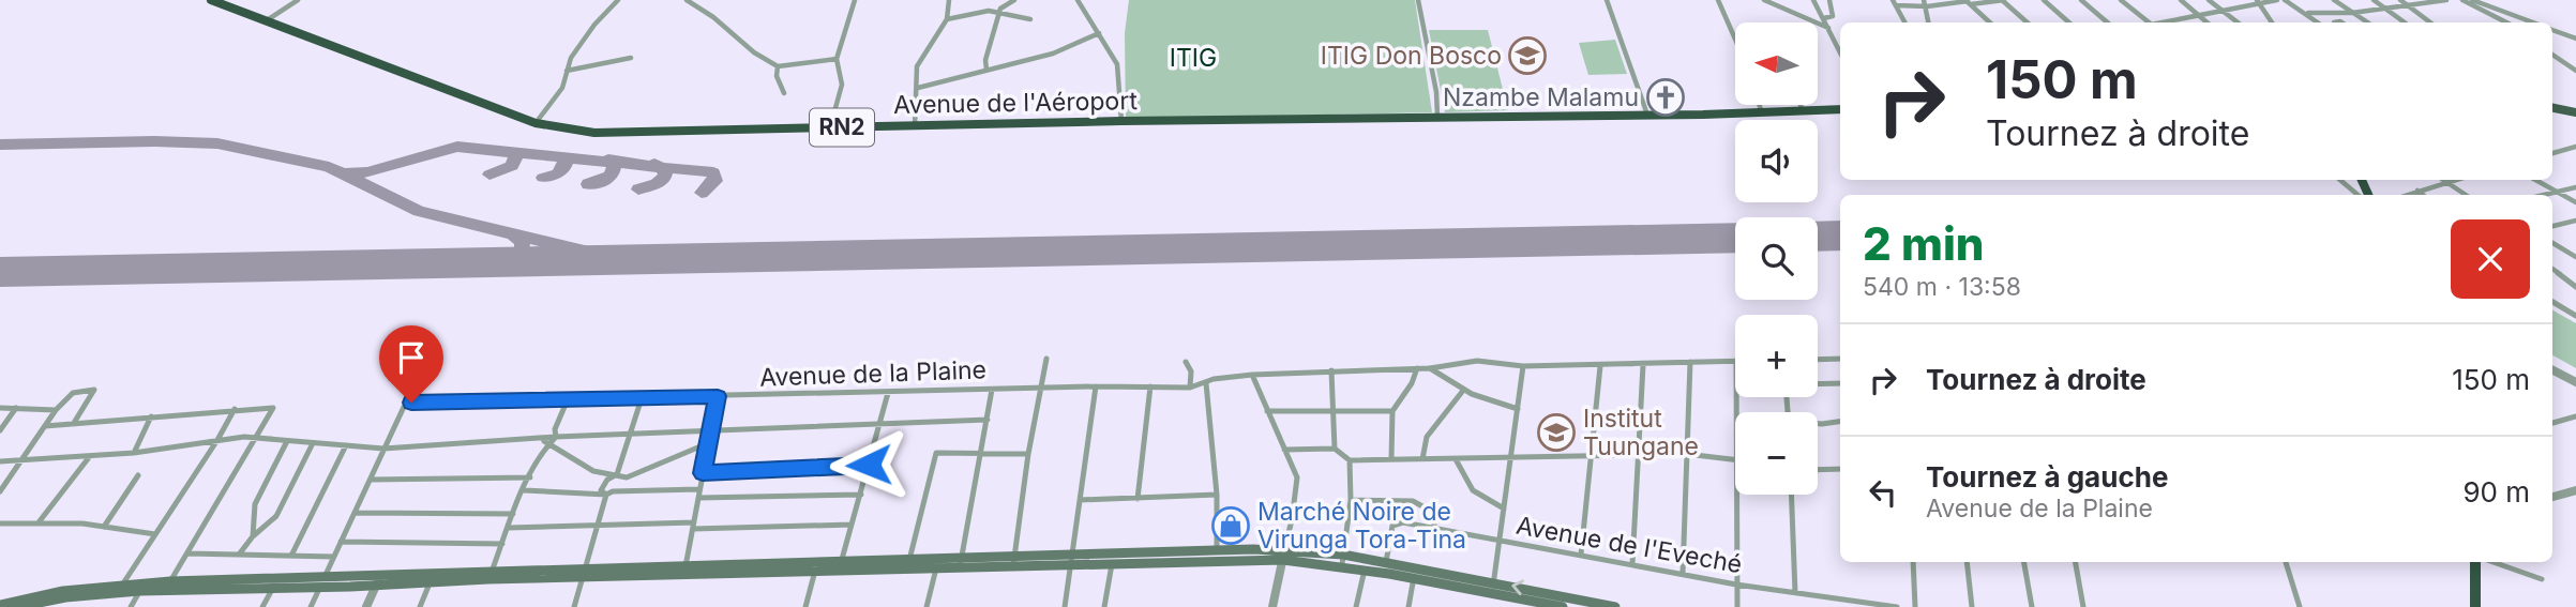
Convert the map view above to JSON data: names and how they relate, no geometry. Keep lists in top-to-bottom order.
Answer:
{
  "streets": {
    "highway": ["Avenue de l'Aéroport", "RN2"],
    "street": ["Avenue de la Plaine", "Avenue de l'Eveché"]
  },
  "parks": ["ITIG"],
  "places": {
    "school or university": ["ITIG Don Bosco", "Institut Tuungane"],
    "church": ["Nzambe Malamu"],
    "shop": ["Marché Noire de Virunga Tora-Tina"]
  },
  "north": "left",
  "page": {
    "map_buttons": ["+", "−"],
    "turn": ["150 m", "Tournez à droite"],
    "heading": ["2 min", "540 m · 13:58"],
    "list": [
      {
        "name": "Tournez à droite",
        "value": "150 m"
      },
      {
        "name": "Tournez à gauche",
        "note": "Avenue de la Plaine",
        "value": "90 m"
      }
    ]
  }
}
